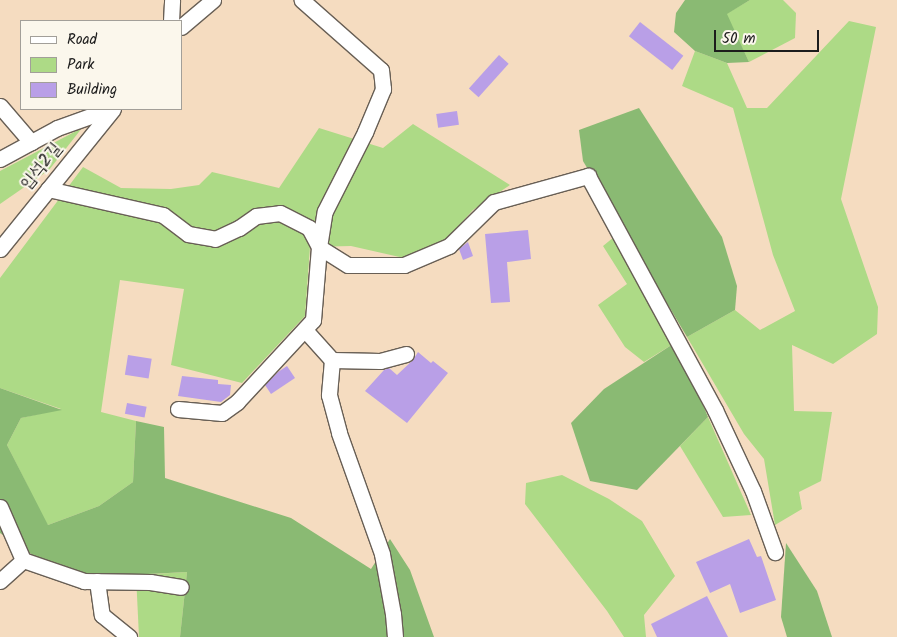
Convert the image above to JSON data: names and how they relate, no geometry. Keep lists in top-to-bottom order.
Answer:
{
  "streets": {
    "street": ["입석2길"]
  },
  "legend": ["Road", "Park", "Building"],
  "scale_bar": "50 m"
}
